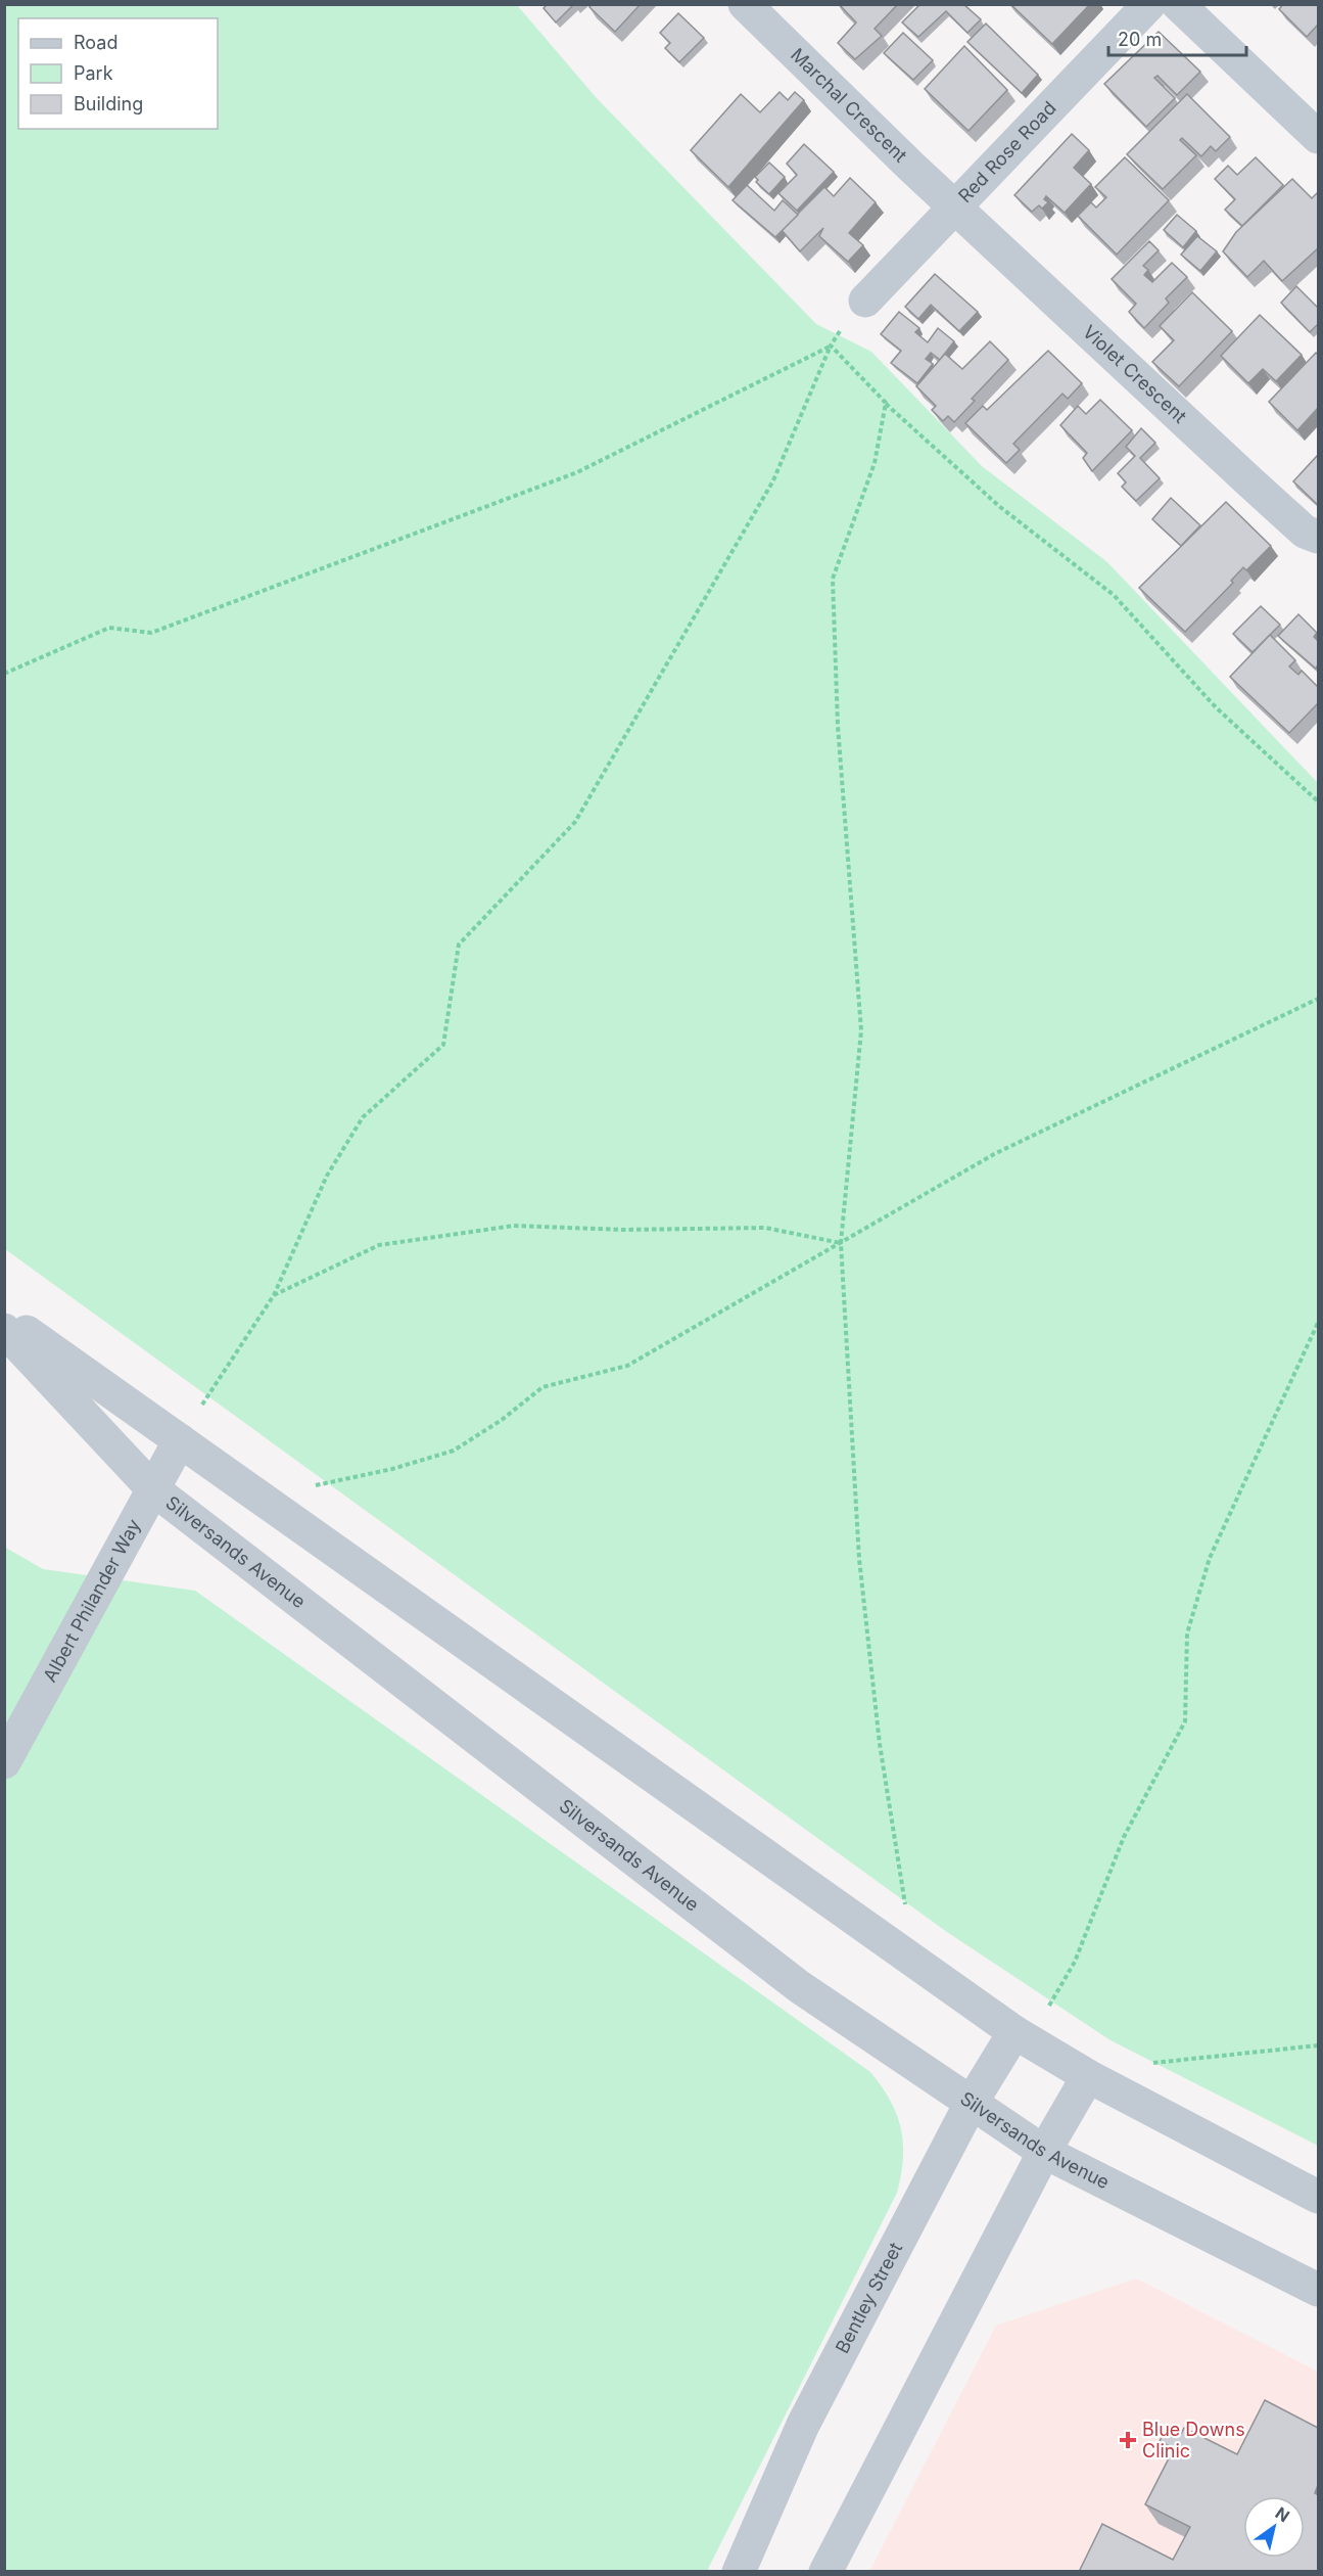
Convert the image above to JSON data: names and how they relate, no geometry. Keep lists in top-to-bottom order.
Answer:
{
  "streets": {
    "street": [
      "Marchal Crescent",
      "Red Rose Road",
      "Violet Crescent",
      "Silversands Avenue",
      "Albert Philander Way",
      "Bentley Street"
    ]
  },
  "crossings": [
    ["Marchal Crescent", "Red Rose Road"],
    ["Marchal Crescent", "Violet Crescent"],
    ["Red Rose Road", "Violet Crescent"],
    ["Silversands Avenue", "Albert Philander Way"],
    ["Silversands Avenue", "Bentley Street"]
  ],
  "places": {
    "health": ["Blue Downs Clinic"]
  },
  "legend": ["Road", "Park", "Building"],
  "scale_bar": "20 m",
  "north": "top right"
}
